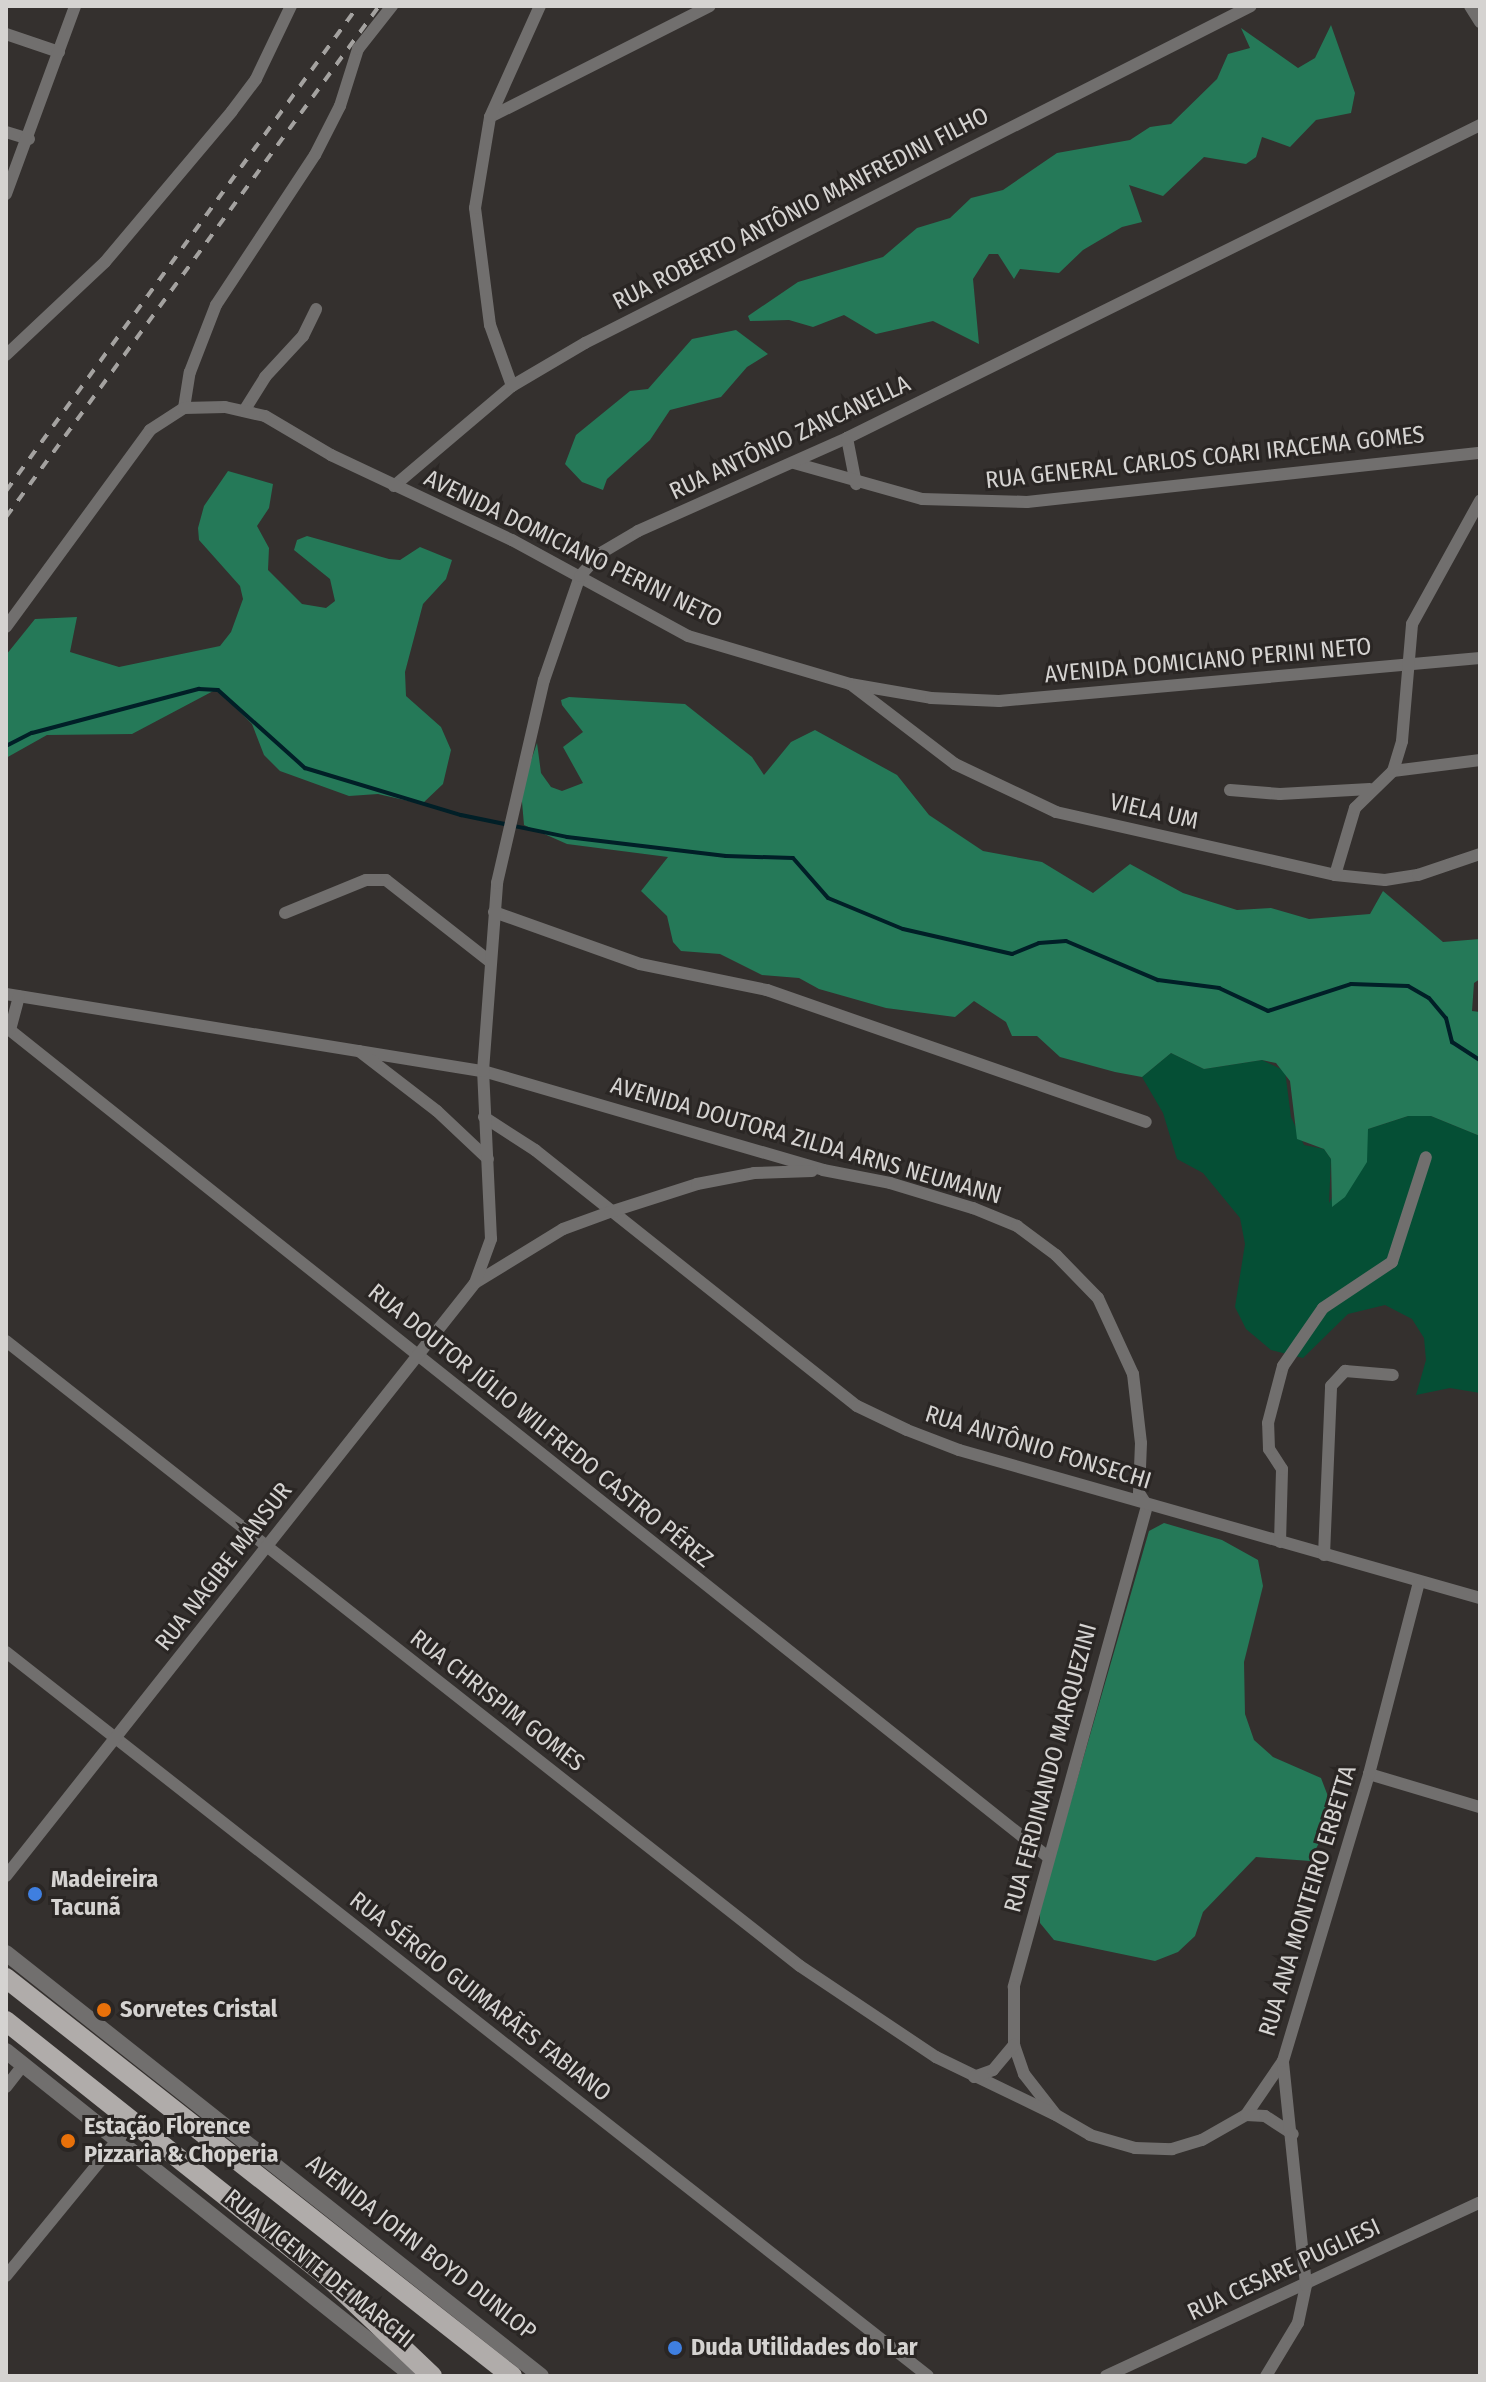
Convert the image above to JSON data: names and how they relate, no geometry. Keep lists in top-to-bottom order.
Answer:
{
  "streets": {
    "main road": ["AVENIDA JOHN BOYD DUNLOP"],
    "street": [
      "RUA ROBERTO ANTÔNIO MANFREDINI FILHO",
      "RUA ANTÔNIO ZANCANELLA",
      "RUA GENERAL CARLOS COARI IRACEMA GOMES",
      "AVENIDA DOMICIANO PERINI NETO",
      "VIELA UM",
      "AVENIDA DOUTORA ZILDA ARNS NEUMANN",
      "RUA DOUTOR JÚLIO WILFREDO CASTRO PÉREZ",
      "RUA ANTÔNIO FONSECHI",
      "RUA NAGIBE MANSUR",
      "RUA CHRISPIM GOMES",
      "RUA FERDINANDO MARQUEZINI",
      "RUA ANA MONTEIRO ERBETTA",
      "RUA SÉRGIO GUIMARÃES FABIANO",
      "RUA VICENTE DE MARCHI",
      "RUA CESARE PUGLIESI"
    ]
  },
  "crossings": [
    ["RUA ROBERTO ANTÔNIO MANFREDINI FILHO", "AVENIDA DOMICIANO PERINI NETO"],
    ["RUA ANTÔNIO ZANCANELLA", "RUA GENERAL CARLOS COARI IRACEMA GOMES"],
    ["RUA ANTÔNIO ZANCANELLA", "AVENIDA DOMICIANO PERINI NETO"],
    ["RUA ANTÔNIO ZANCANELLA", "AVENIDA DOUTORA ZILDA ARNS NEUMANN"],
    ["RUA ANTÔNIO ZANCANELLA", "RUA NAGIBE MANSUR"],
    ["AVENIDA DOMICIANO PERINI NETO", "VIELA UM"],
    ["AVENIDA DOUTORA ZILDA ARNS NEUMANN", "RUA ANTÔNIO FONSECHI"],
    ["AVENIDA DOUTORA ZILDA ARNS NEUMANN", "RUA NAGIBE MANSUR"],
    ["AVENIDA DOUTORA ZILDA ARNS NEUMANN", "RUA FERDINANDO MARQUEZINI"],
    ["RUA DOUTOR JÚLIO WILFREDO CASTRO PÉREZ", "RUA NAGIBE MANSUR"],
    ["RUA DOUTOR JÚLIO WILFREDO CASTRO PÉREZ", "RUA FERDINANDO MARQUEZINI"],
    ["RUA ANTÔNIO FONSECHI", "RUA NAGIBE MANSUR"],
    ["RUA ANTÔNIO FONSECHI", "RUA FERDINANDO MARQUEZINI"],
    ["RUA ANTÔNIO FONSECHI", "RUA ANA MONTEIRO ERBETTA"],
    ["RUA NAGIBE MANSUR", "RUA CHRISPIM GOMES"],
    ["RUA NAGIBE MANSUR", "RUA SÉRGIO GUIMARÃES FABIANO"],
    ["RUA CHRISPIM GOMES", "RUA FERDINANDO MARQUEZINI"],
    ["RUA CHRISPIM GOMES", "RUA ANA MONTEIRO ERBETTA"],
    ["RUA ANA MONTEIRO ERBETTA", "RUA CESARE PUGLIESI"]
  ],
  "places": [
    "Madeireira Tacunã",
    "Sorvetes Cristal",
    "Estação Florence Pizzaria & Choperia",
    "Duda Utilidades do Lar"
  ]
}
